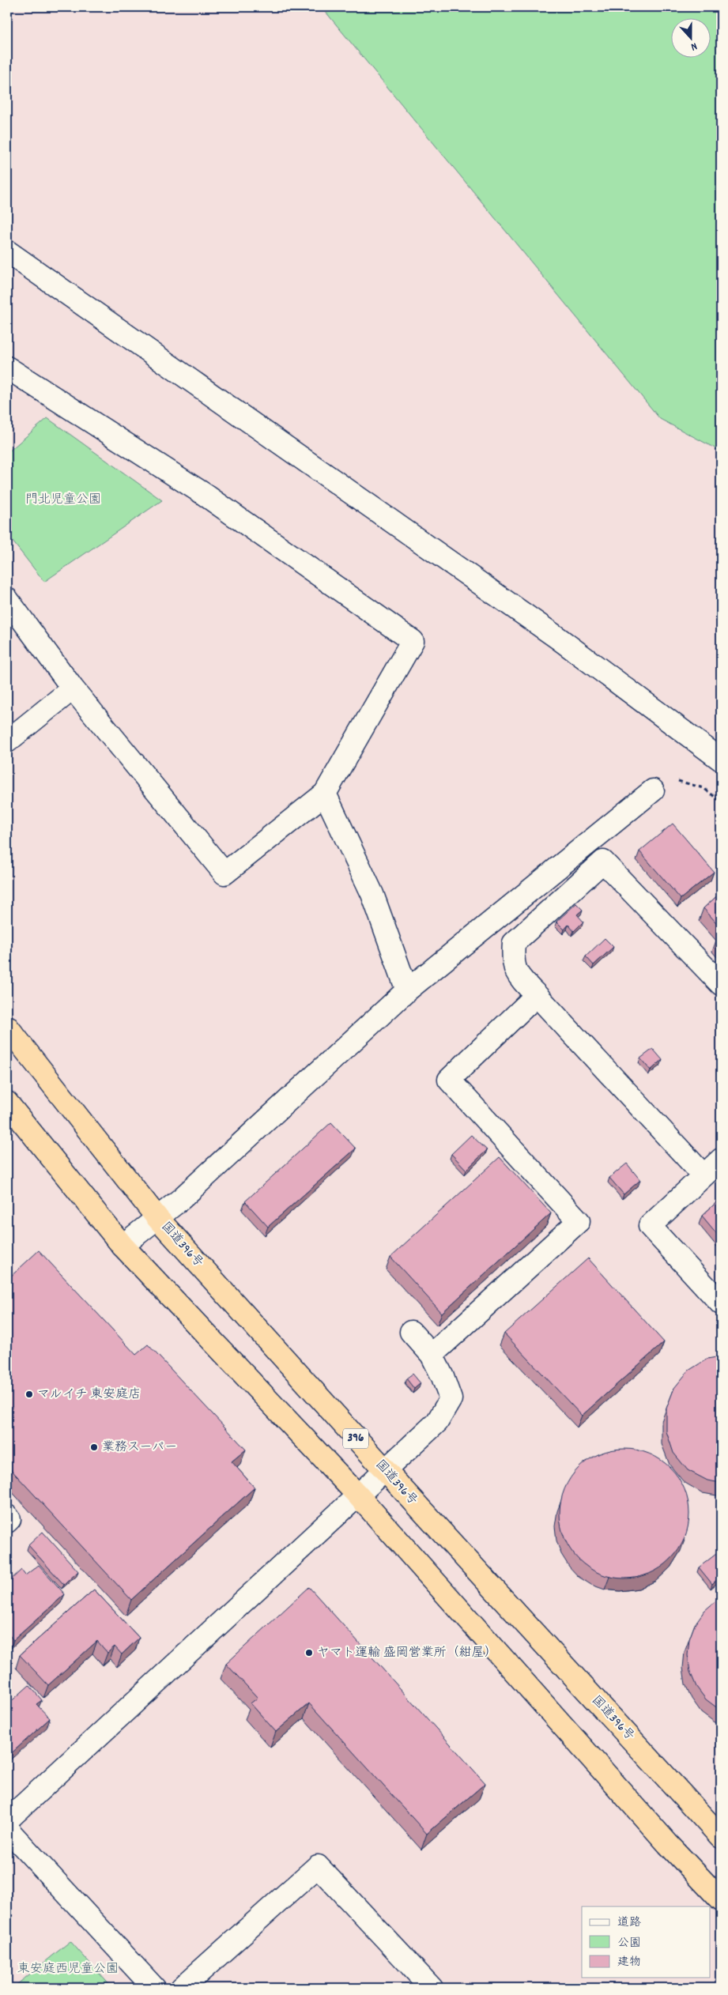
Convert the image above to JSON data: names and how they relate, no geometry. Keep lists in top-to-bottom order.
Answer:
{
  "streets": {
    "highway": ["国道396号", "396"]
  },
  "parks": ["門北児童公園", "東安庭西児童公園"],
  "places": ["マルイチ 東安庭店", "業務スーパー", "ヤマト運輸 盛岡営業所（紺屋）"],
  "legend": ["道路", "公園", "建物"],
  "north": "bottom"
}
